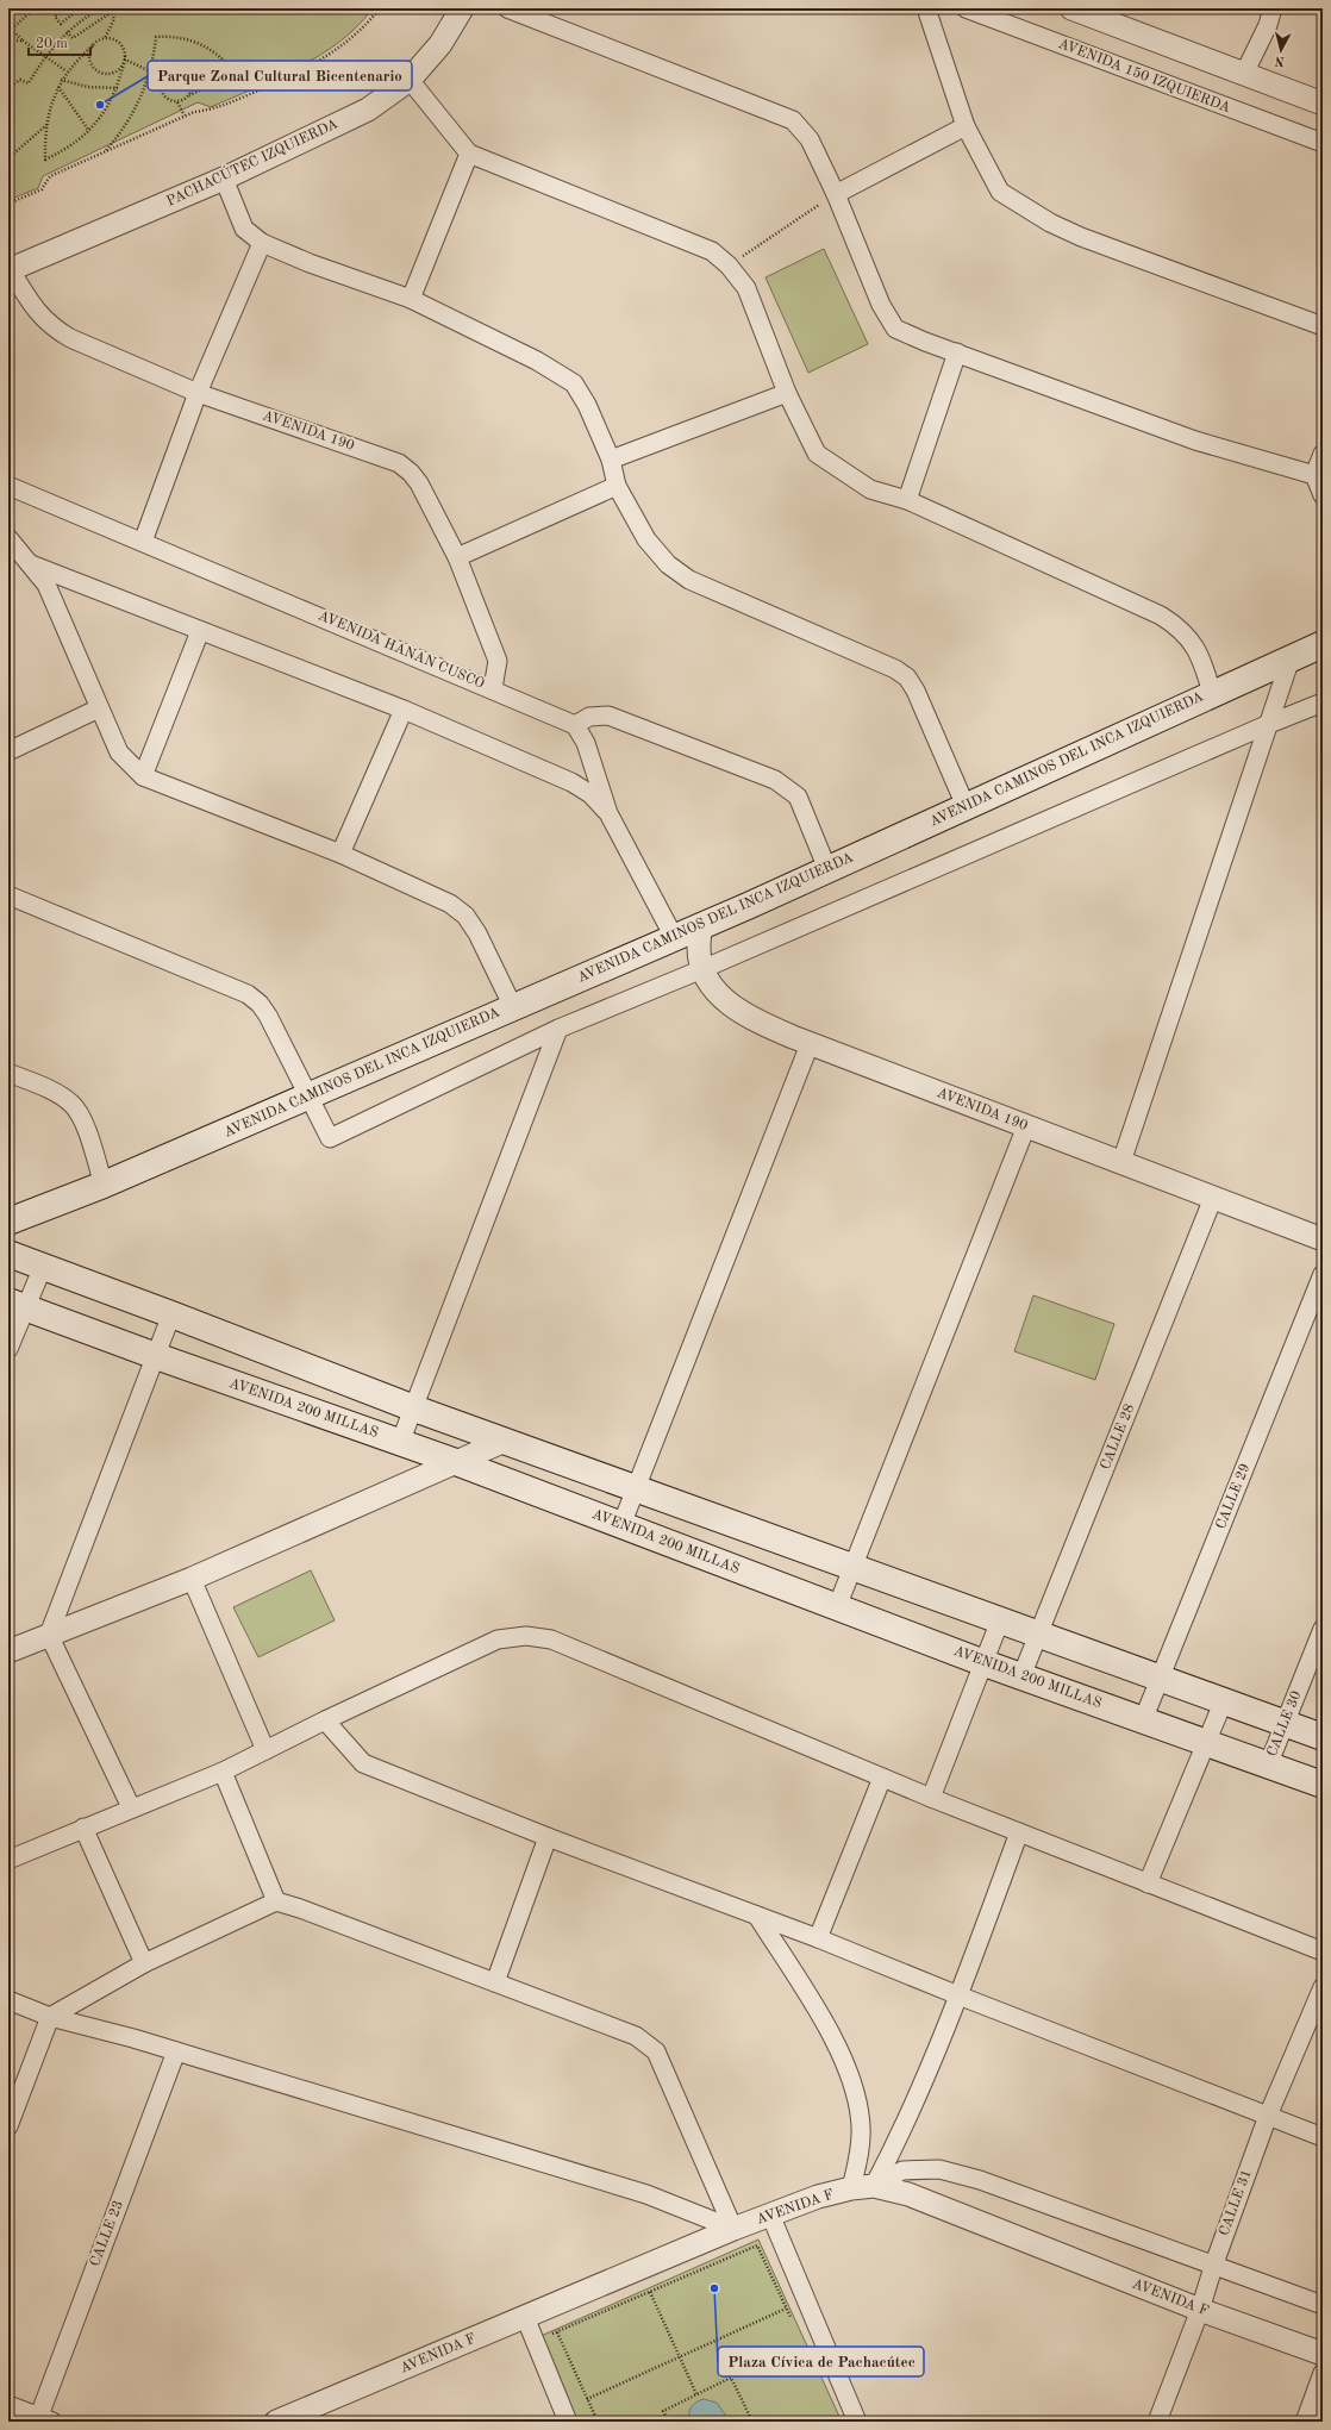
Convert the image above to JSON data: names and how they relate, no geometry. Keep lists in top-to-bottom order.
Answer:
{
  "streets": {
    "main road": ["AVENIDA CAMINOS DEL INCA IZQUIERDA", "AVENIDA 200 MILLAS"],
    "street": [
      "AVENIDA 150 IZQUIERDA",
      "PACHACÚTEC IZQUIERDA",
      "AVENIDA 190",
      "AVENIDA HANAN CUSCO",
      "CALLE 28",
      "CALLE 29",
      "CALLE 30",
      "CALLE 31",
      "AVENIDA F",
      "CALLE 23"
    ]
  },
  "crossings": [
    ["PACHACÚTEC IZQUIERDA", "AVENIDA 190"],
    ["AVENIDA 190", "AVENIDA HANAN CUSCO"],
    ["AVENIDA 190", "AVENIDA CAMINOS DEL INCA IZQUIERDA"],
    ["AVENIDA 190", "CALLE 28"],
    ["AVENIDA 200 MILLAS", "CALLE 28"],
    ["AVENIDA 200 MILLAS", "CALLE 29"],
    ["AVENIDA 200 MILLAS", "CALLE 30"],
    ["CALLE 31", "AVENIDA F"]
  ],
  "places": ["Parque Zonal Cultural Bicentenario", "Plaza Cívica de Pachacútec"],
  "scale_bar": "20 m",
  "north": "bottom"
}
